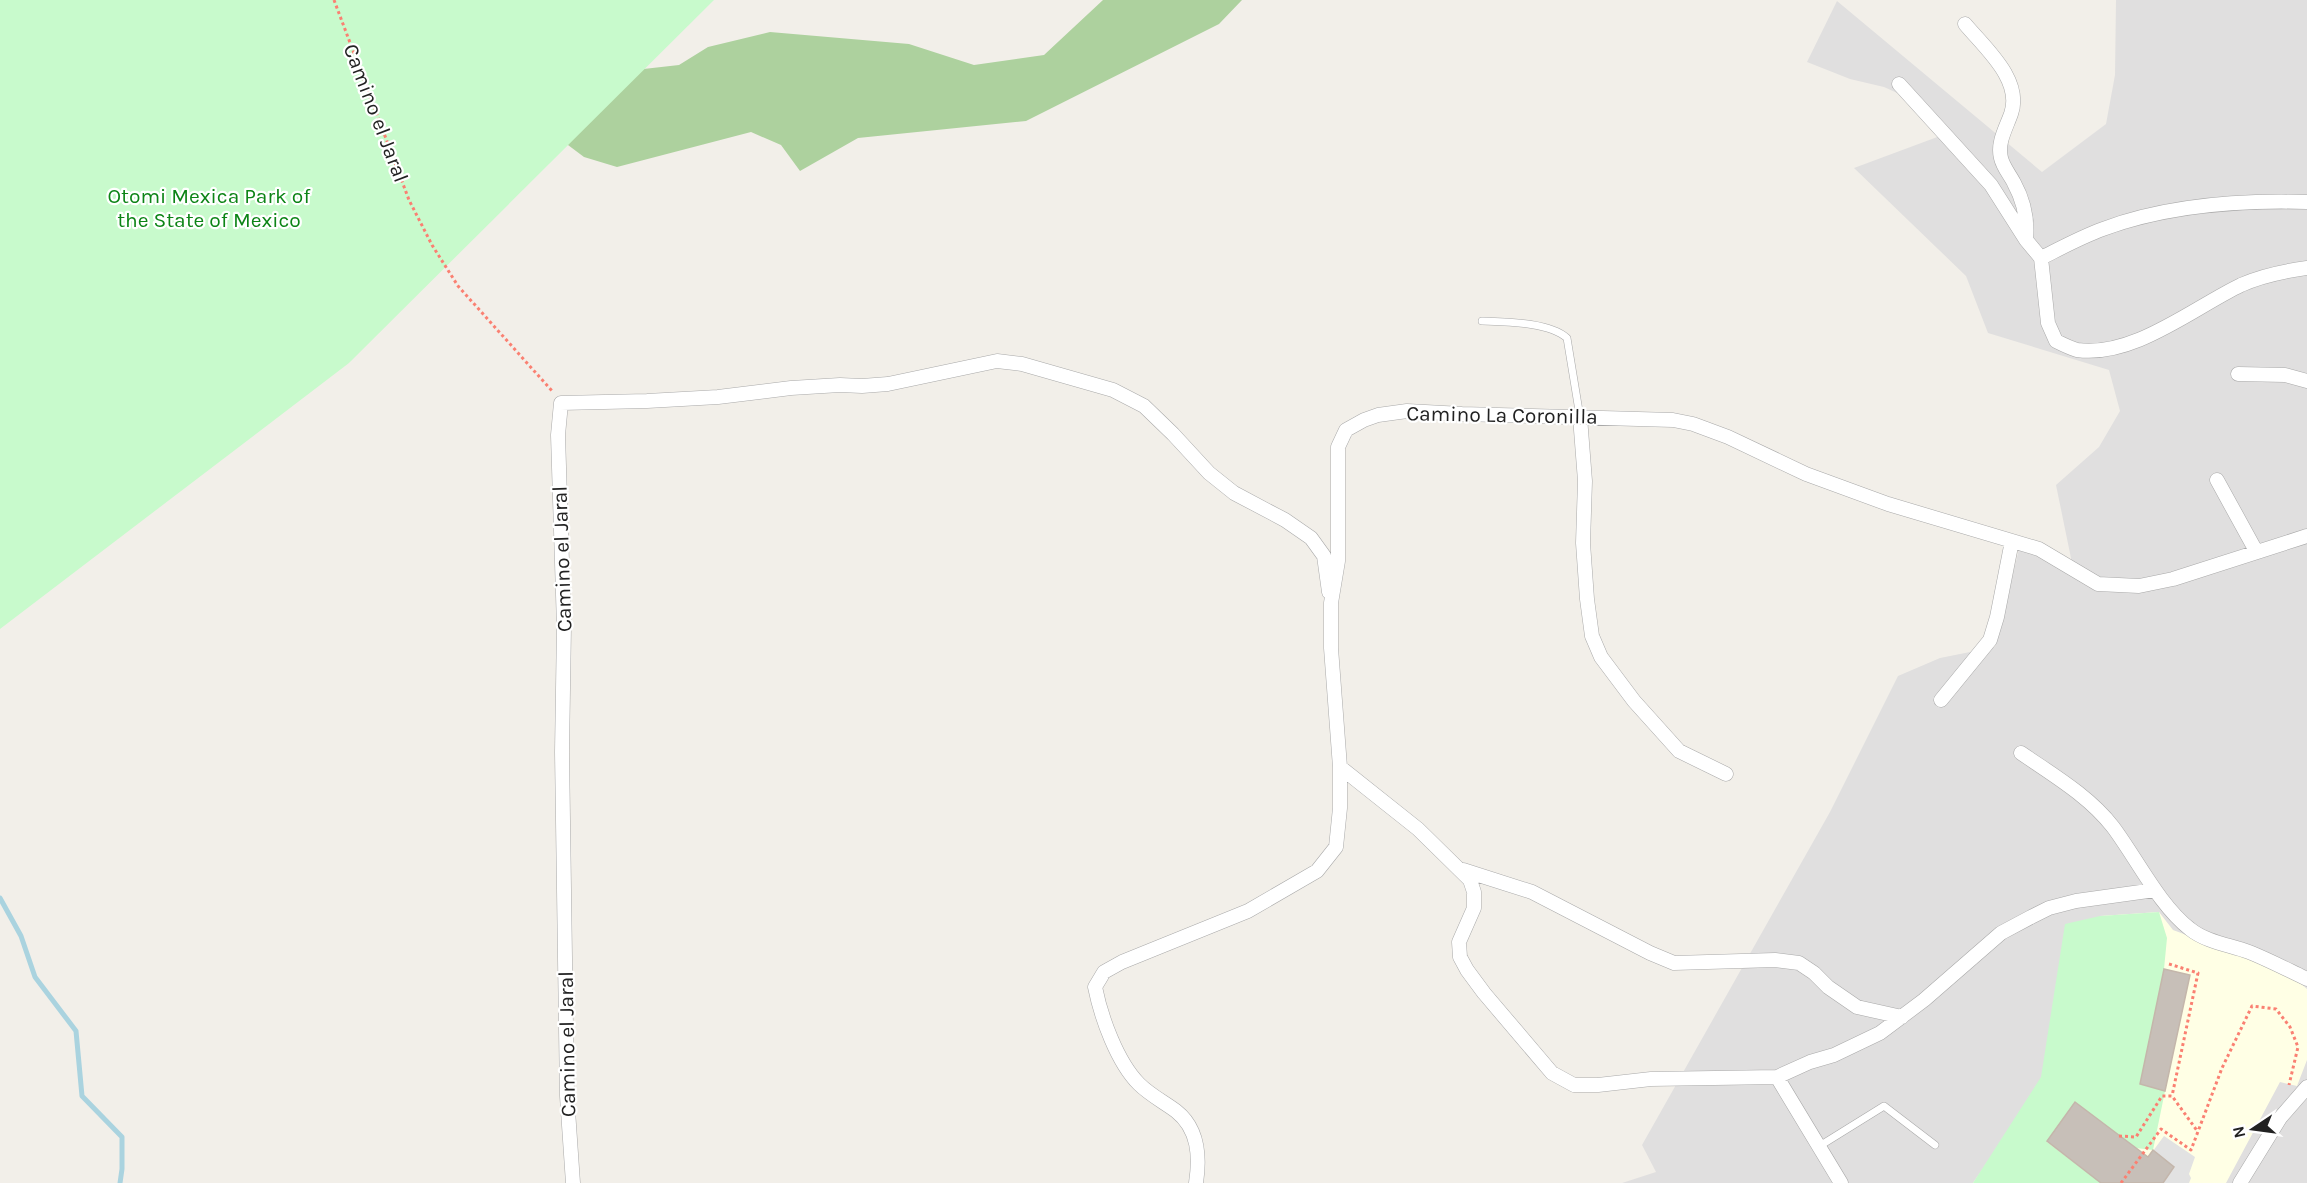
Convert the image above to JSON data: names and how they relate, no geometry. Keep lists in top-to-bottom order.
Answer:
{
  "streets": {
    "street": ["Camino el Jaral", "Camino La Coronilla"]
  },
  "parks": ["Otomi Mexica Park of the State of Mexico"],
  "north": "left"
}
